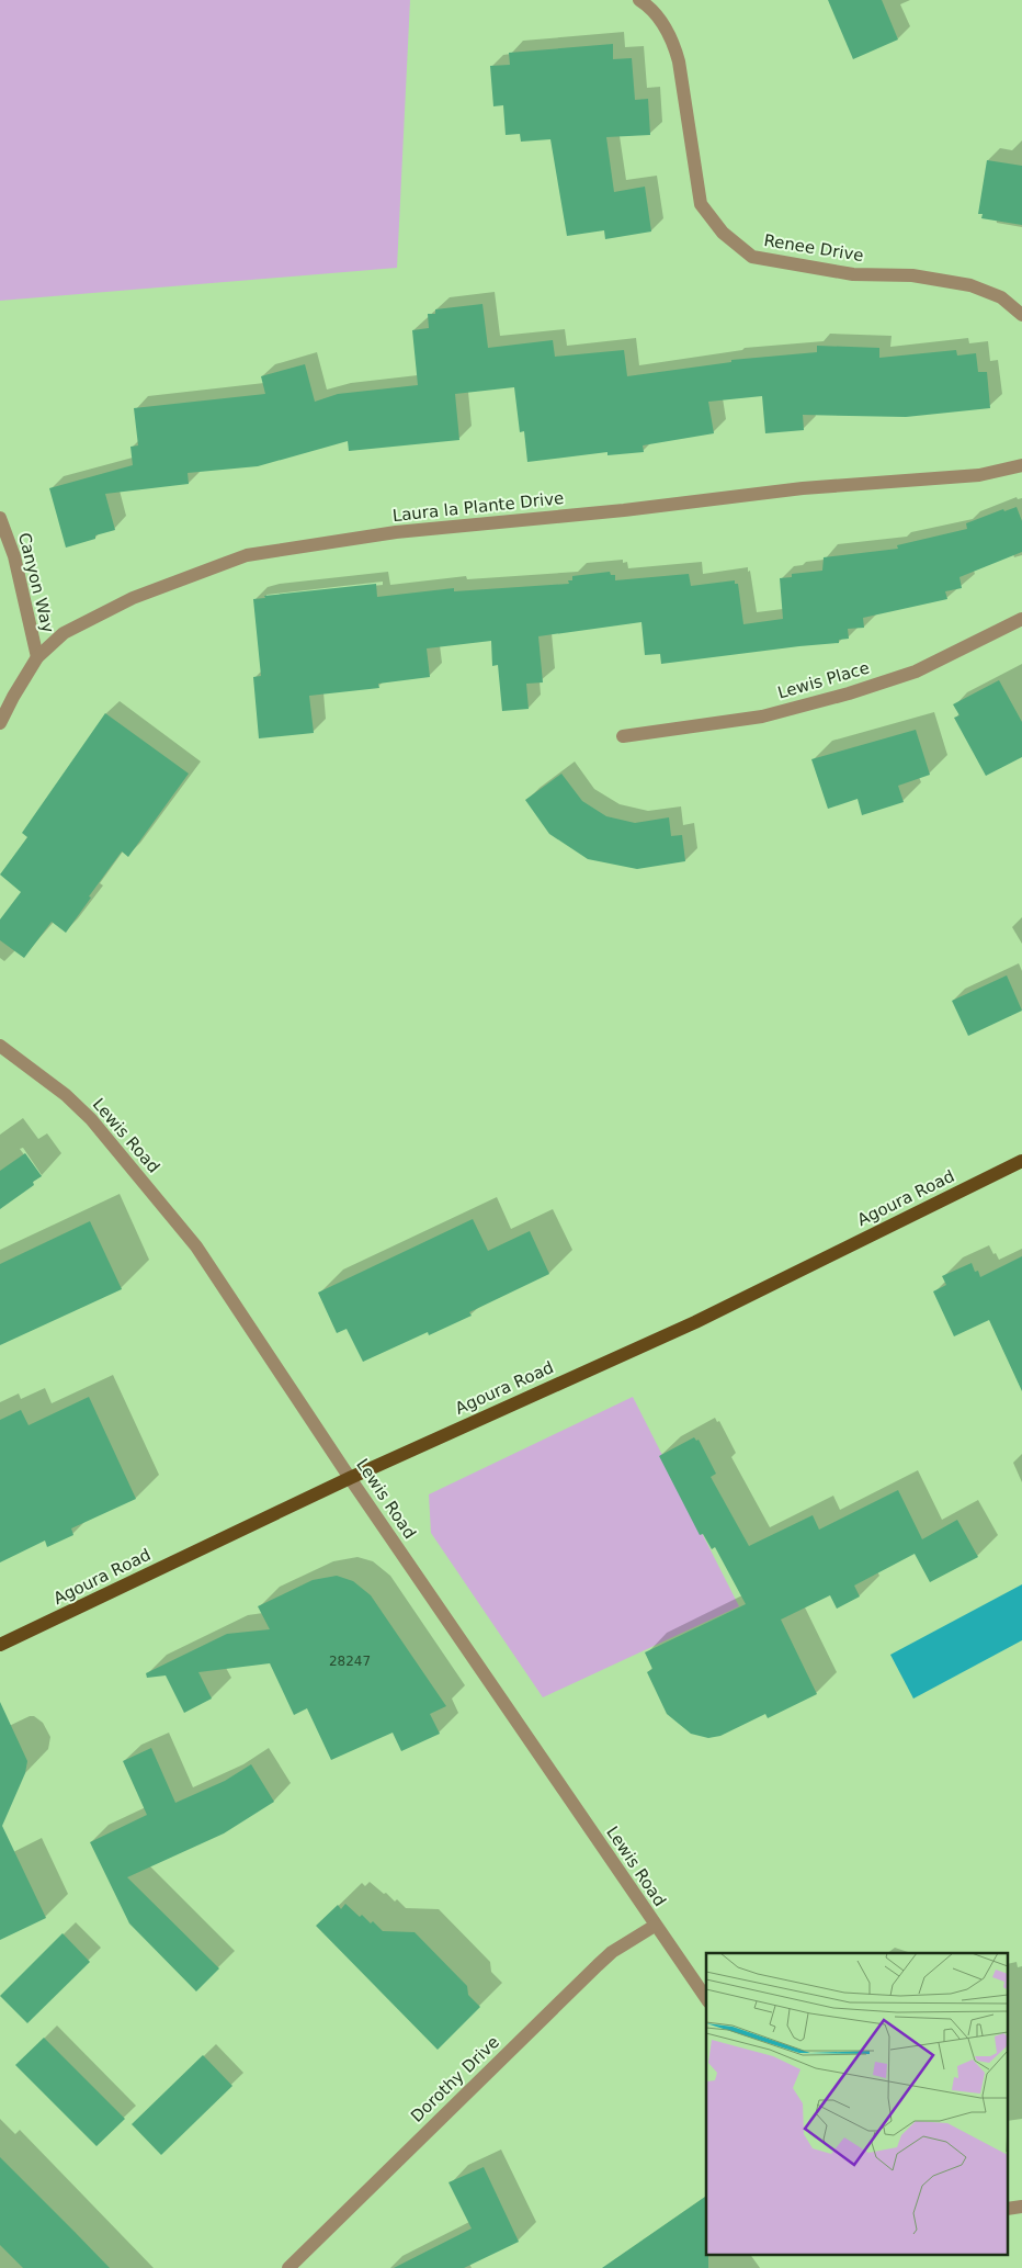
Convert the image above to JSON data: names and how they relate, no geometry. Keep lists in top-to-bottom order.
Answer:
{
  "streets": {
    "main road": ["Agoura Road"],
    "street": [
      "Renee Drive",
      "Laura la Plante Drive",
      "Canyon Way",
      "Lewis Place",
      "Lewis Road",
      "Dorothy Drive"
    ]
  },
  "crossings": [
    ["Laura la Plante Drive", "Canyon Way"],
    ["Lewis Road", "Agoura Road"],
    ["Lewis Road", "Dorothy Drive"]
  ],
  "house_numbers": ["28247"]
}
